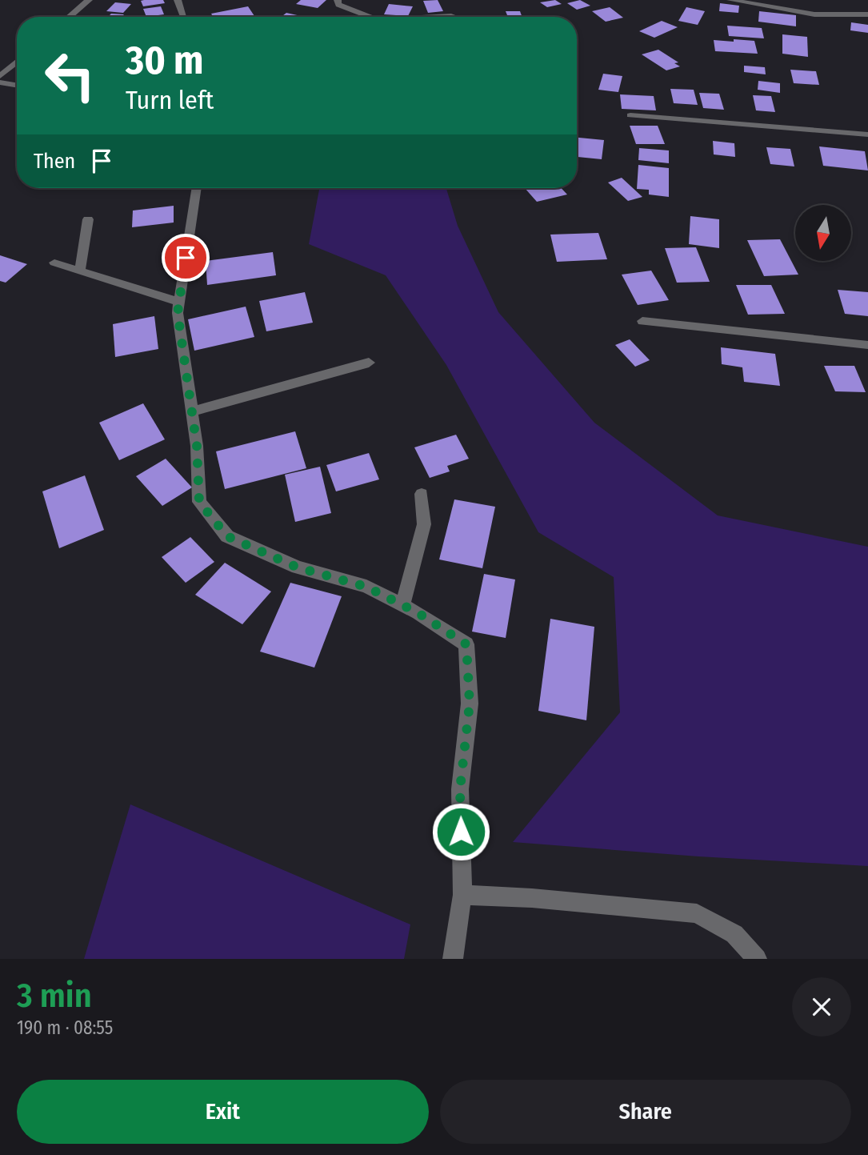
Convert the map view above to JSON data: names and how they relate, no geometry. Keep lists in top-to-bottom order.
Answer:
{
  "north": "bottom",
  "page": {
    "turn": ["30 m", "Turn left"],
    "then": "Then",
    "heading": ["3 min", "190 m · 08:55"],
    "buttons": ["Exit", "Share"]
  }
}
